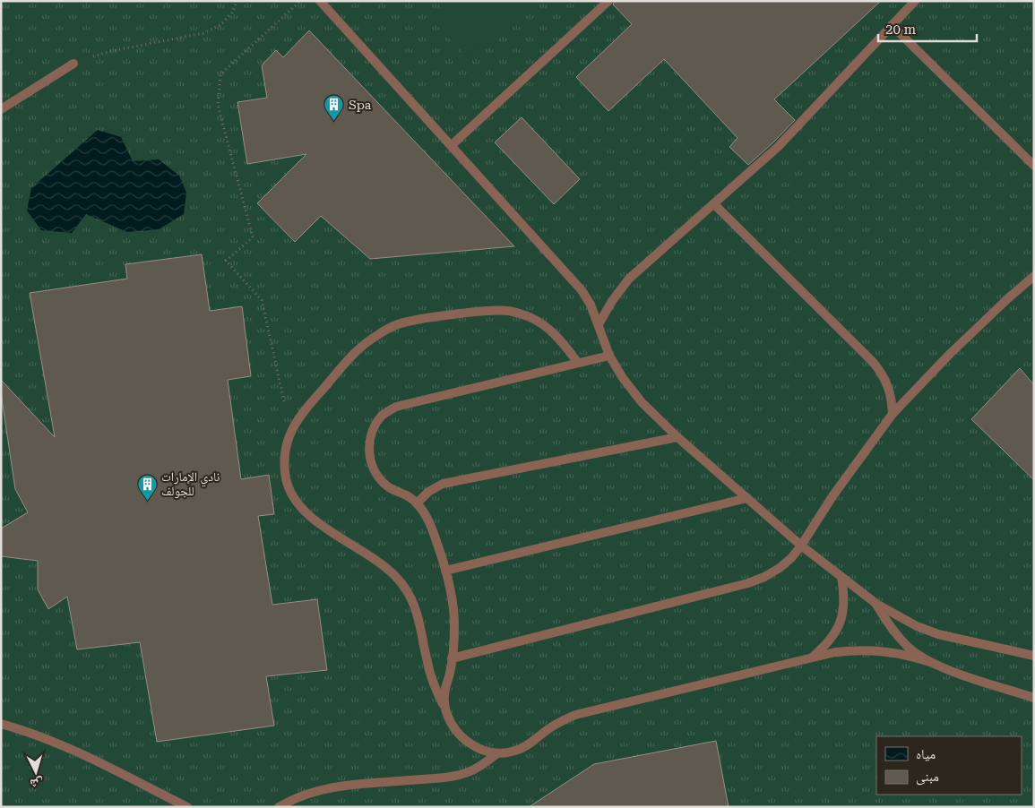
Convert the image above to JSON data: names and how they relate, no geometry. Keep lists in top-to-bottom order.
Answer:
{
  "places": {
    "building": ["Spa", "نادي الإمارات للجولف"]
  },
  "legend": ["مياه", "مبنى"],
  "scale_bar": "20 m",
  "north": "bottom"
}
